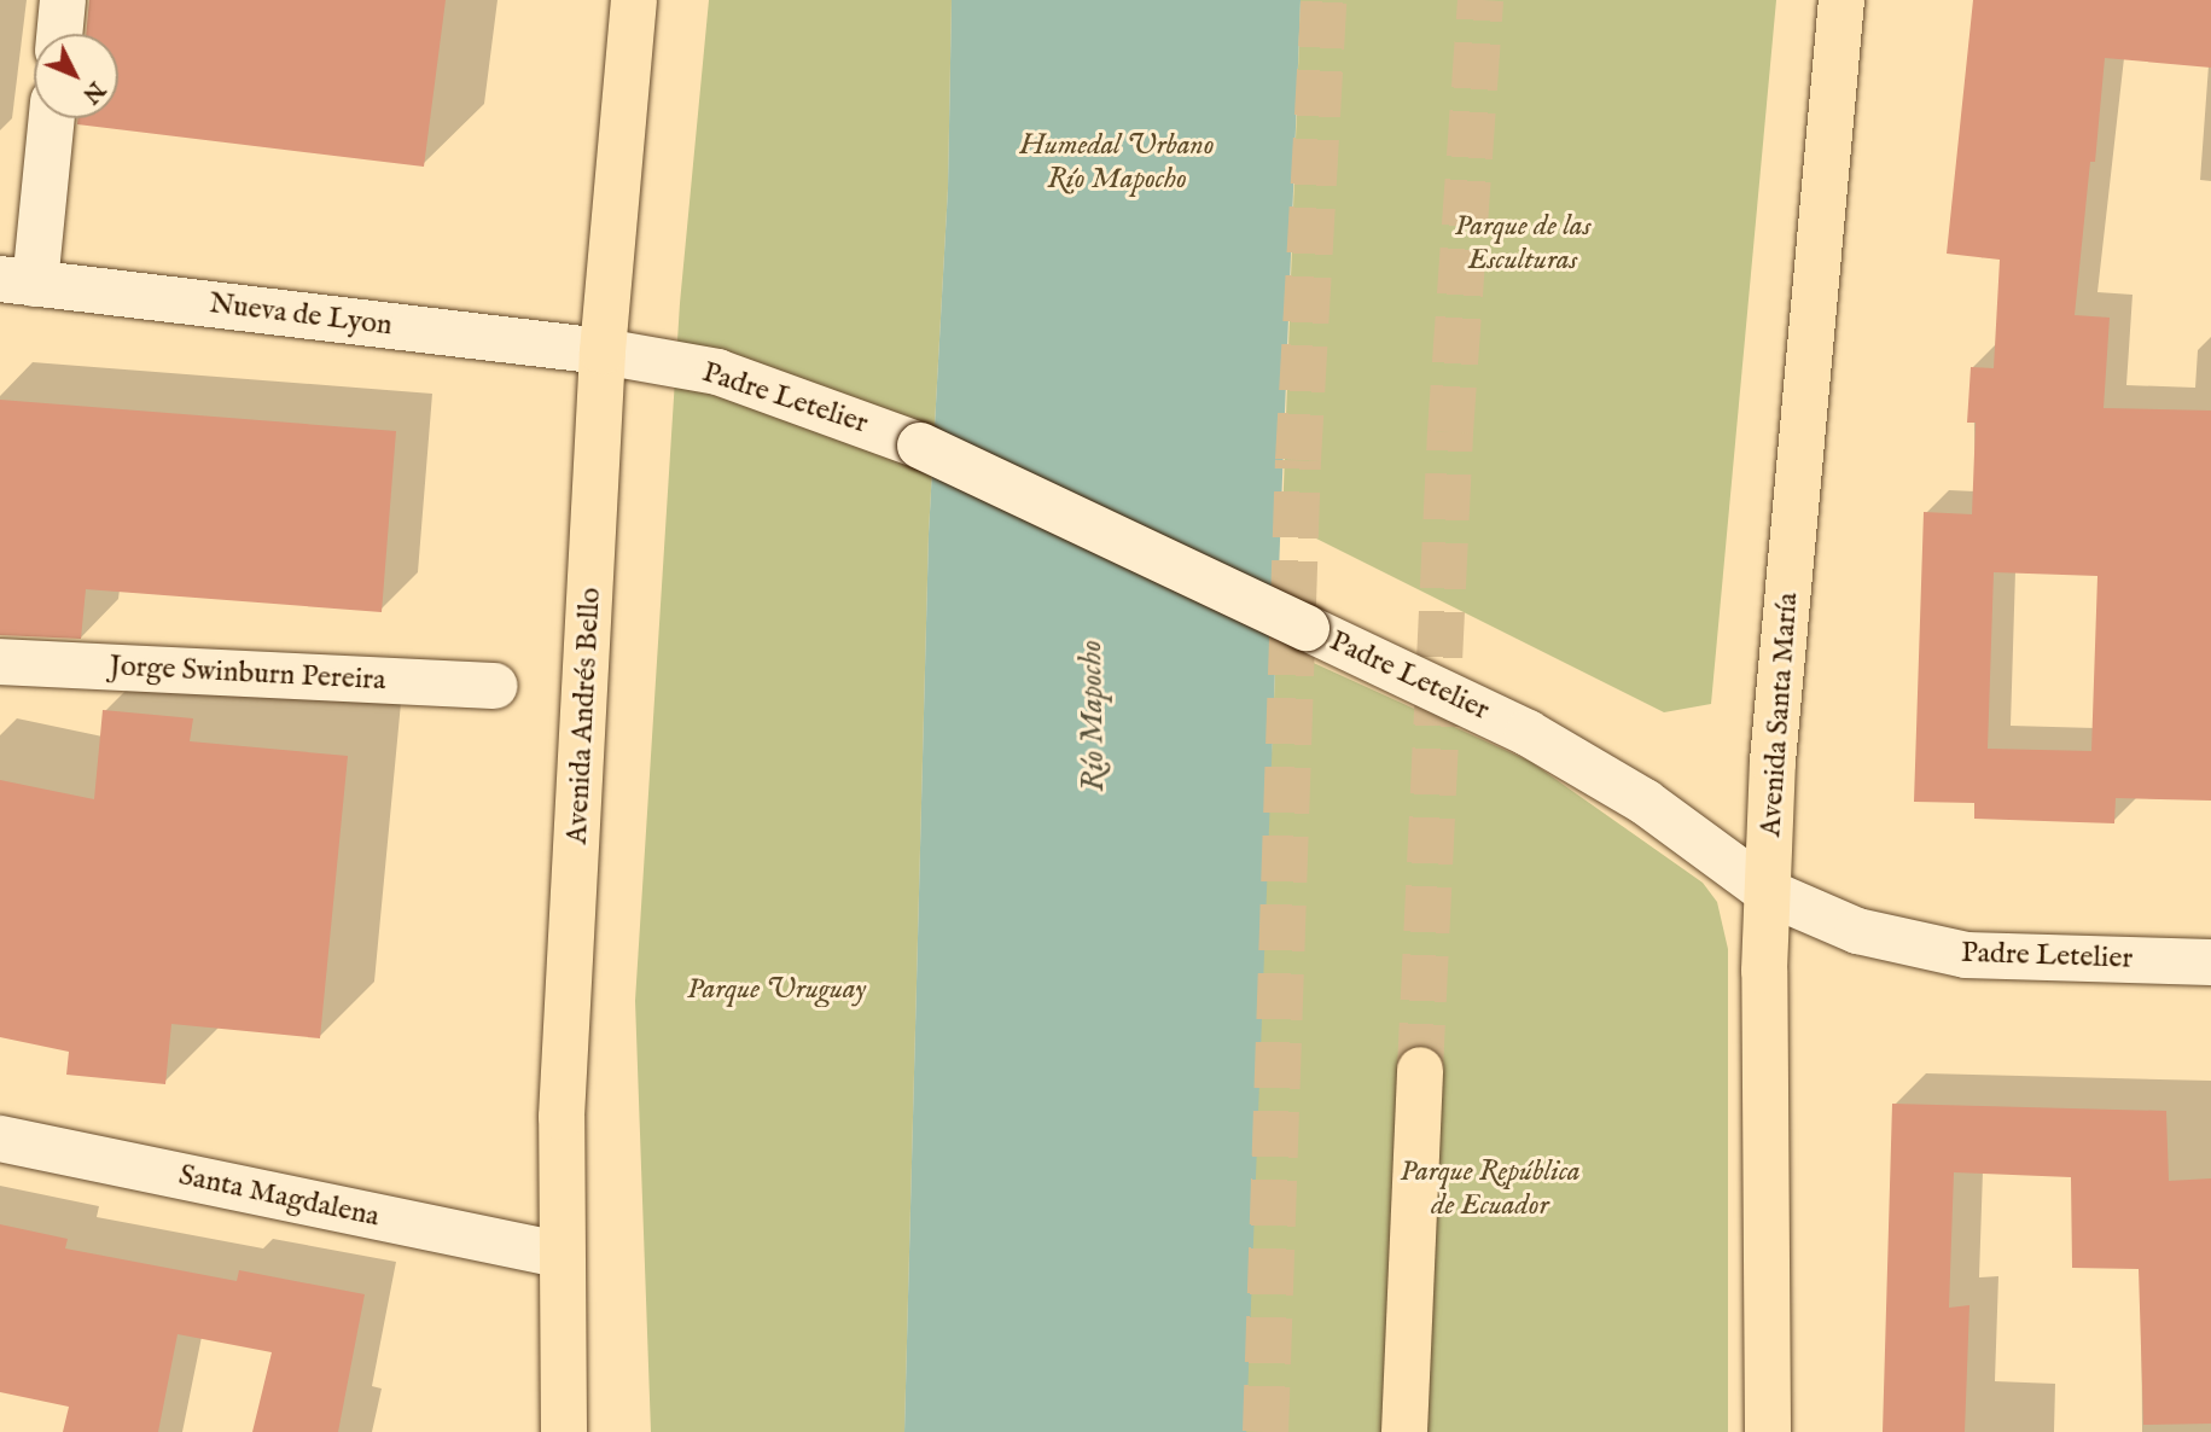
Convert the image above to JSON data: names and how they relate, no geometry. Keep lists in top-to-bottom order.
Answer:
{
  "streets": {
    "main road": ["Avenida Santa María", "Avenida Andrés Bello"],
    "street": [
      "Nueva de Lyon",
      "Padre Letelier",
      "Jorge Swinburn Pereira",
      "Santa Magdalena"
    ]
  },
  "crossings": [
    ["Nueva de Lyon", "Padre Letelier"],
    ["Nueva de Lyon", "Avenida Andrés Bello"],
    ["Padre Letelier", "Avenida Santa María"],
    ["Padre Letelier", "Avenida Andrés Bello"],
    ["Avenida Andrés Bello", "Santa Magdalena"]
  ],
  "water": ["Río Mapocho"],
  "parks": [
    "Humedal Urbano Río Mapocho",
    "Parque de las Esculturas",
    "Parque Uruguay",
    "Parque República de Ecuador"
  ],
  "north": "bottom right"
}
